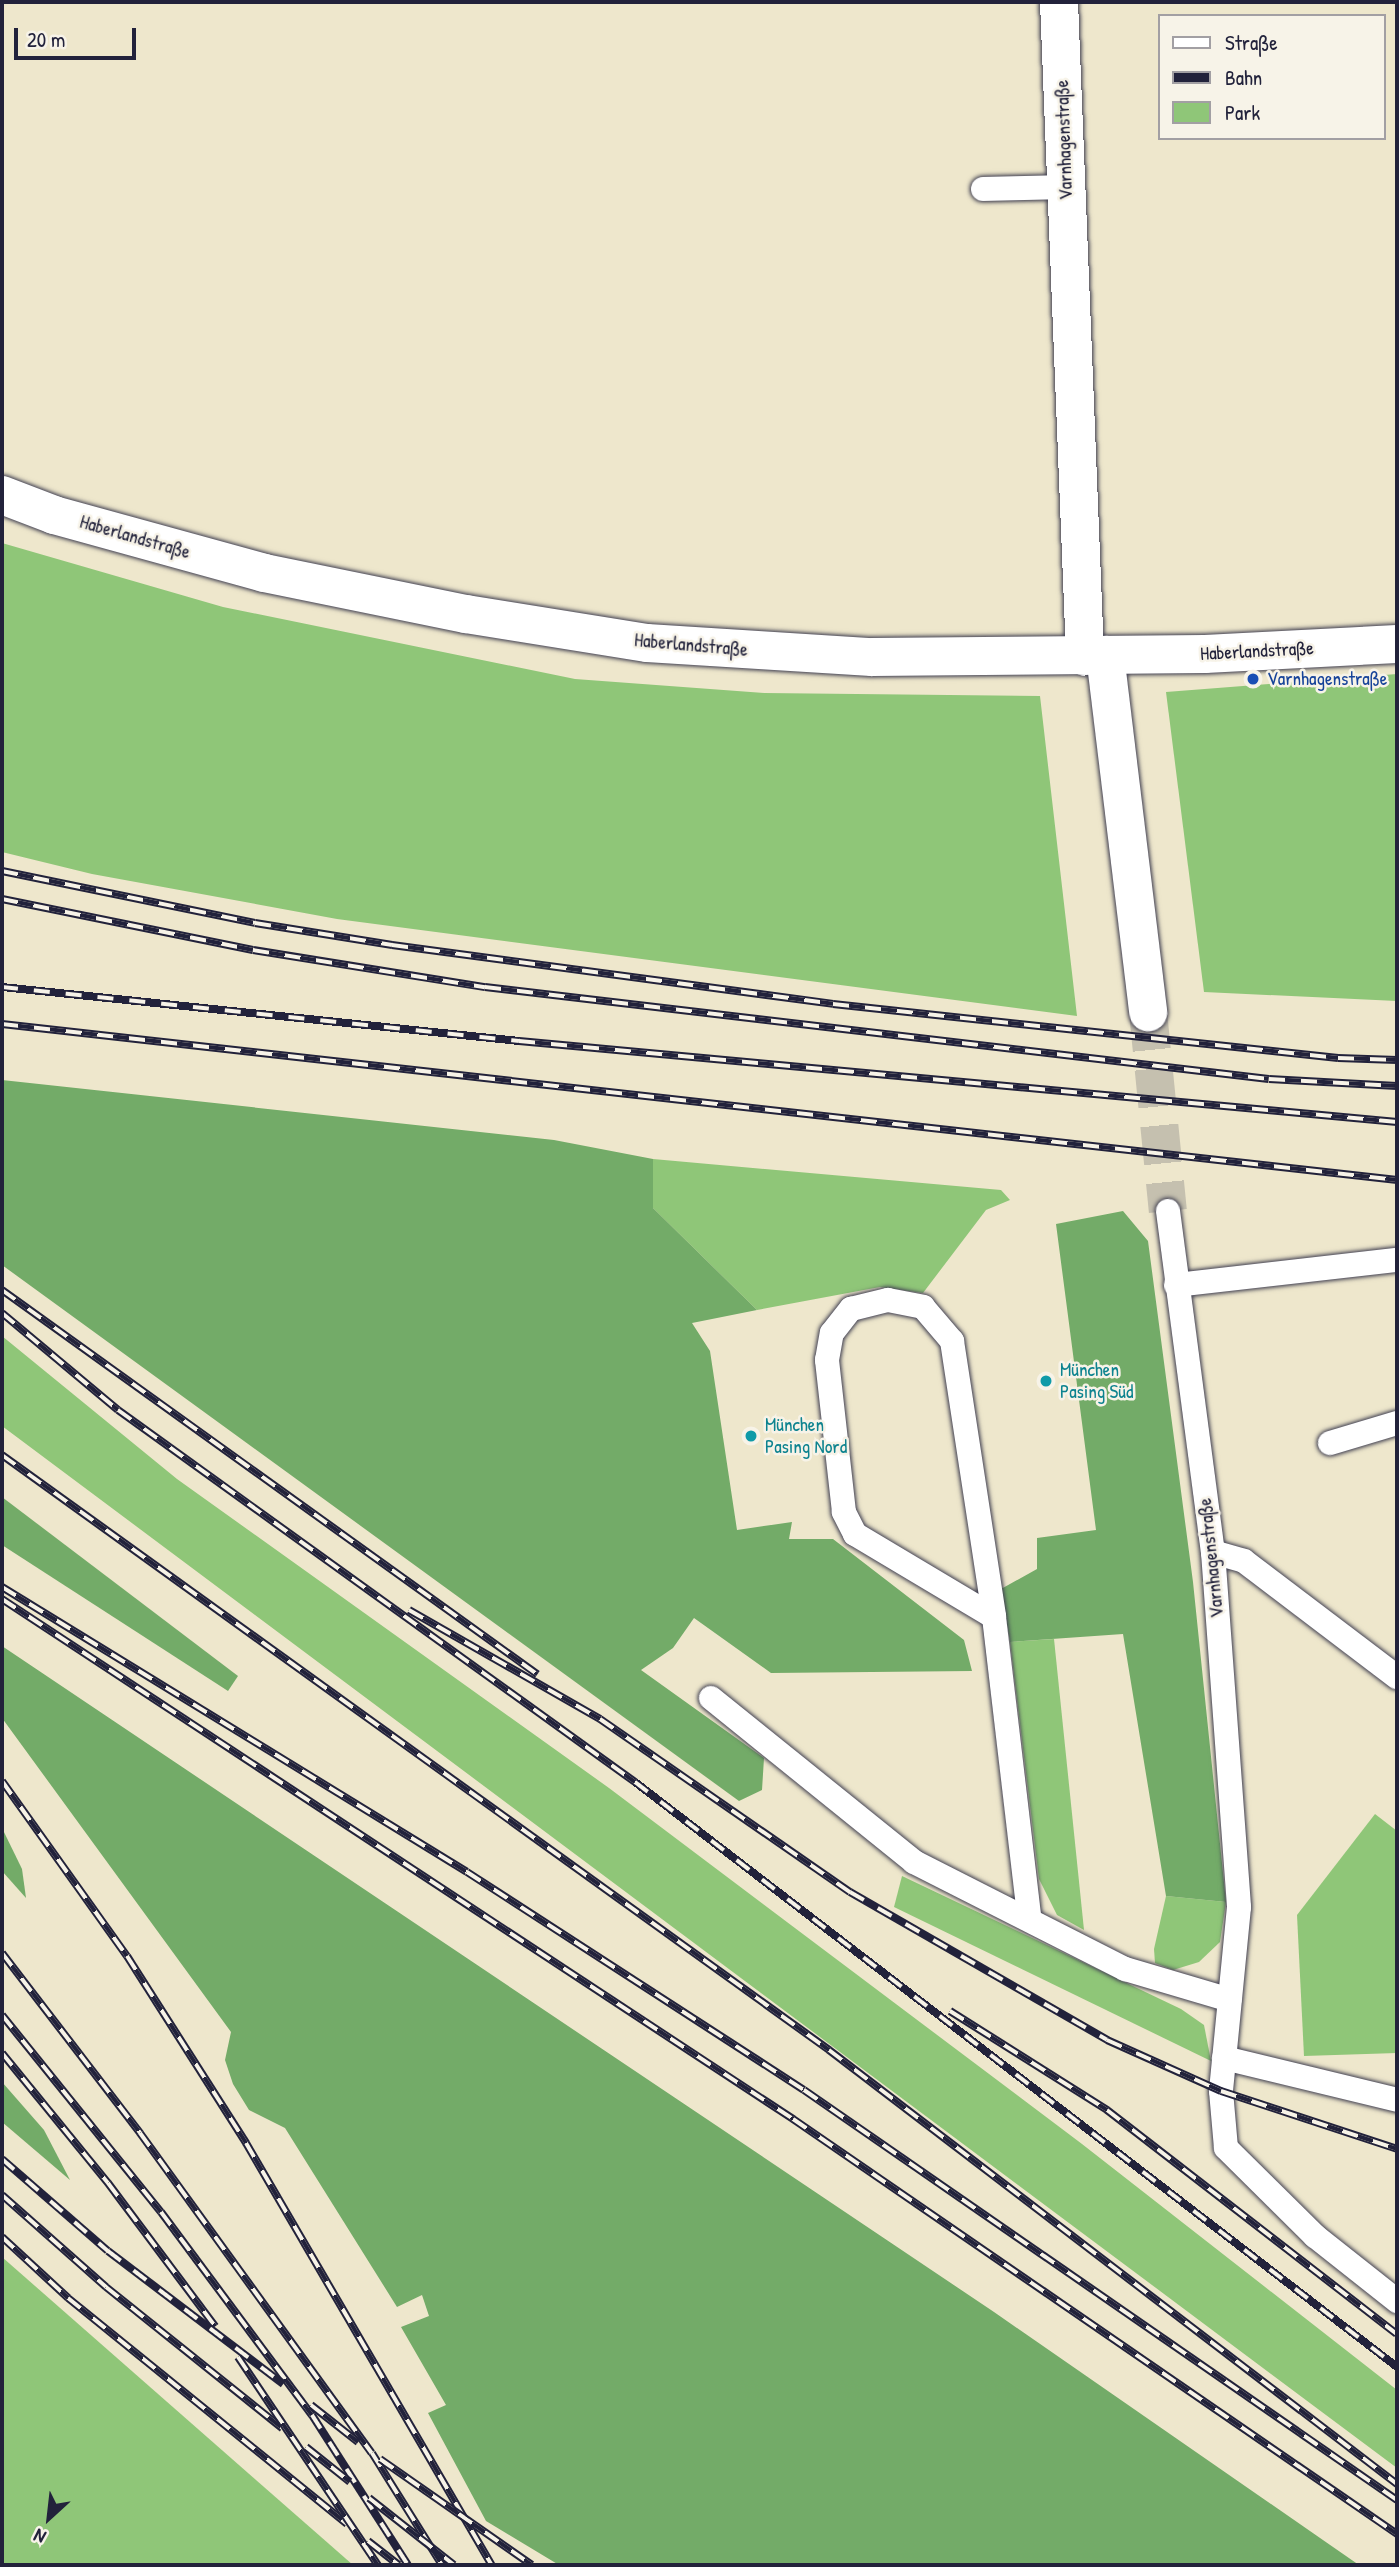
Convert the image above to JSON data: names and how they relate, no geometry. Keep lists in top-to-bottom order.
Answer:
{
  "streets": {
    "street": ["Varnhagenstraße", "Haberlandstraße"]
  },
  "crossings": [
    ["Varnhagenstraße", "Haberlandstraße"]
  ],
  "places": ["Varnhagenstraße", "München Pasing Süd", "München Pasing Nord"],
  "legend": ["Straße", "Bahn", "Park"],
  "scale_bar": "20 m",
  "north": "bottom left"
}
